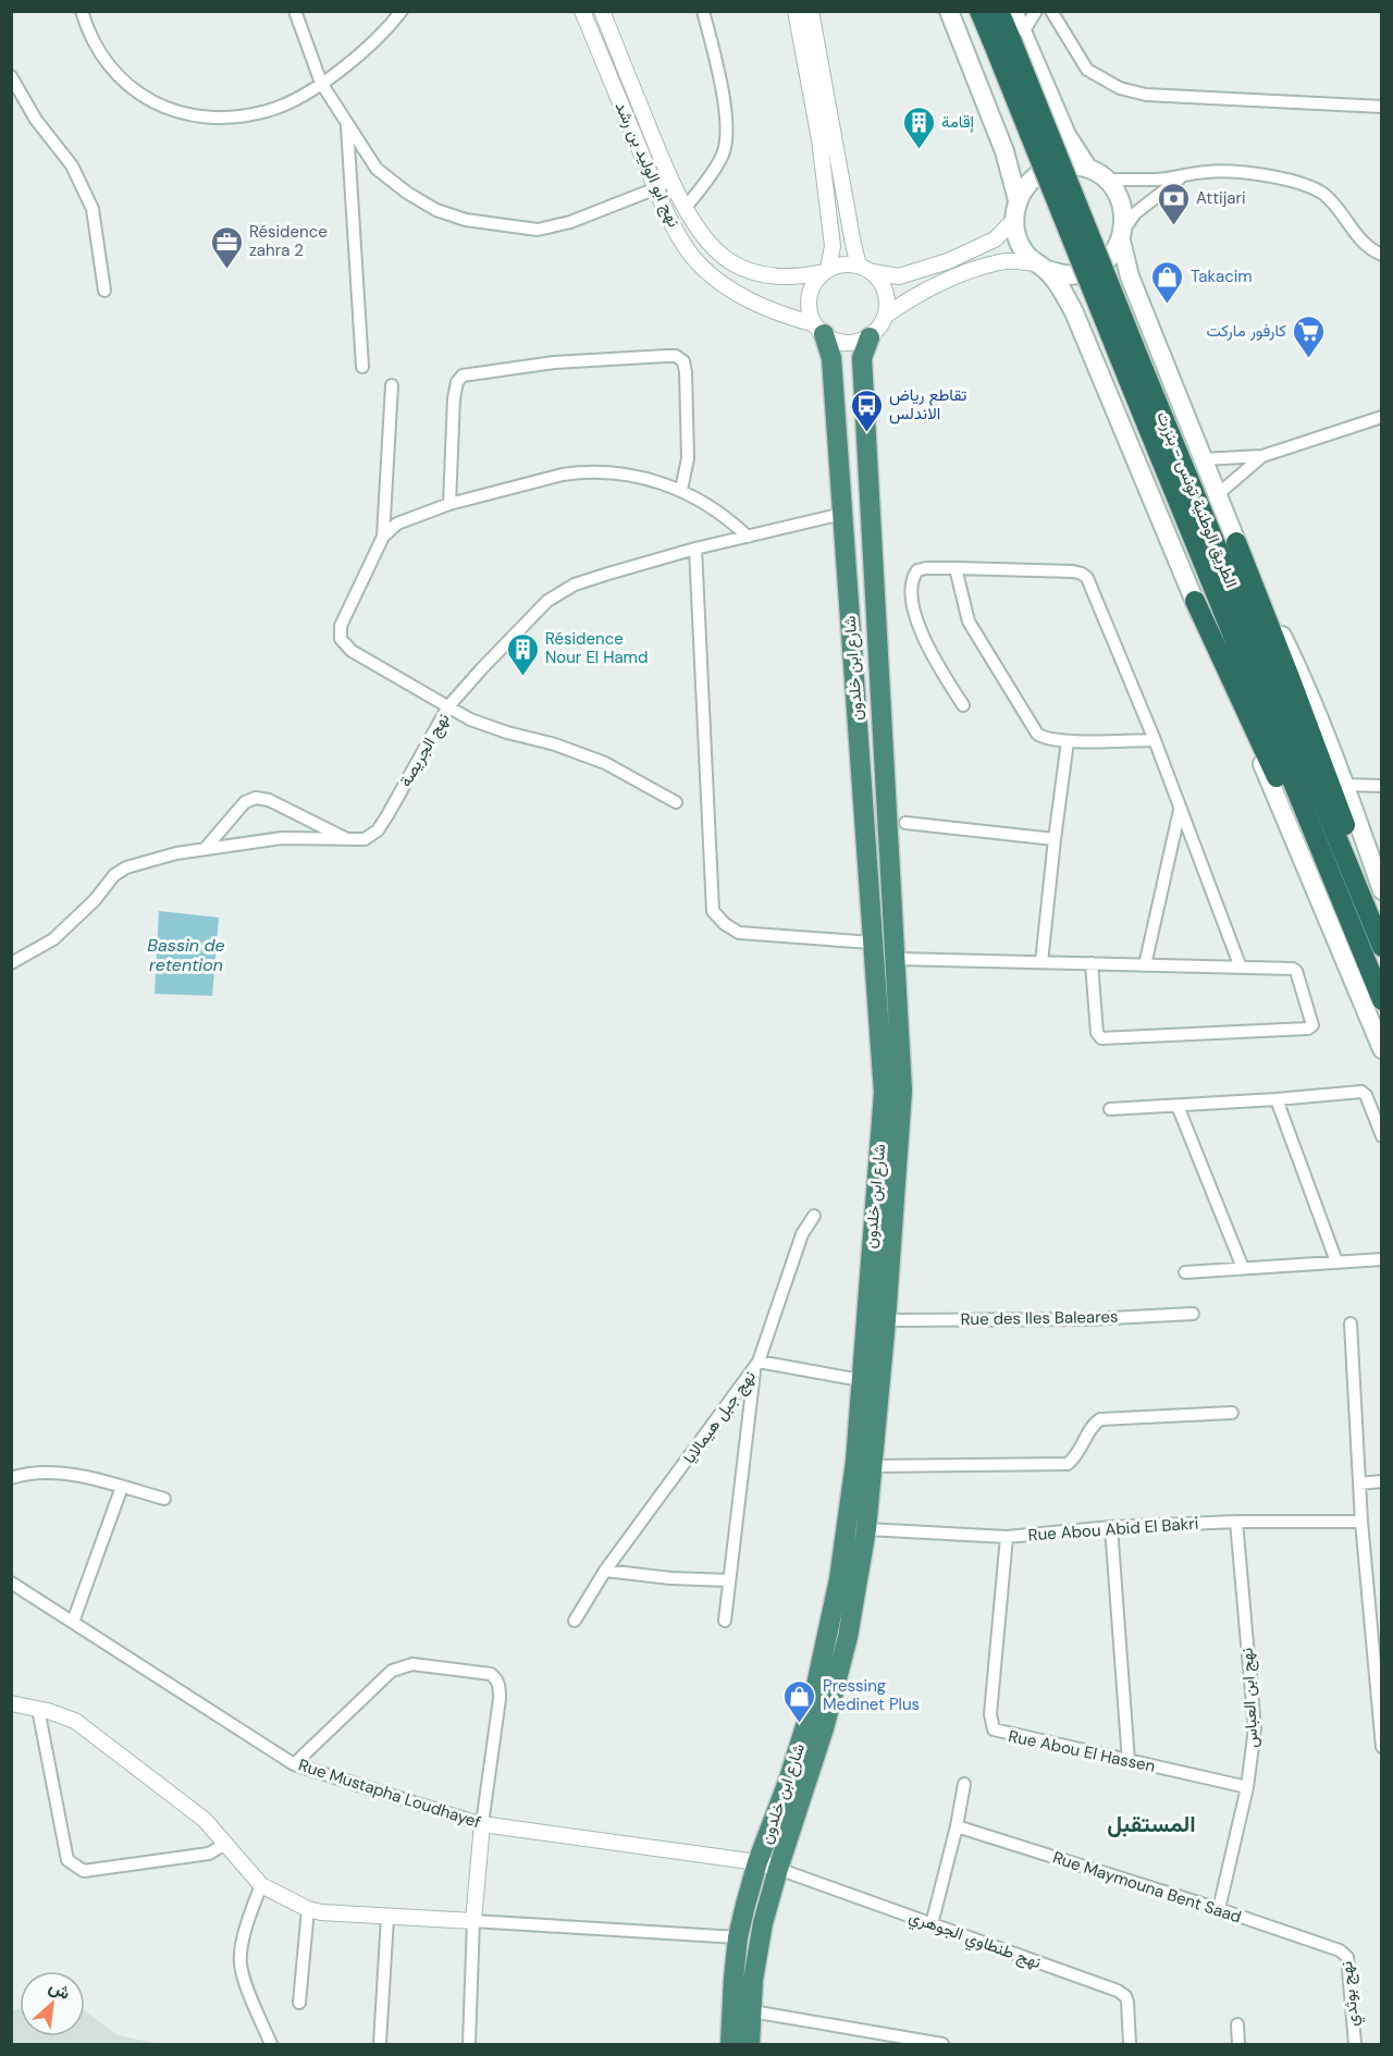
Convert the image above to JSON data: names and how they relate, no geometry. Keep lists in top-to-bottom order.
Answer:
{
  "streets": {
    "highway": ["الطريق الوطنية تونس - بنزرت", "شارع ابن خلدون"],
    "street": [
      "نهج ابو الوليد بن رشد",
      "نهج الجريصة",
      "Rue des Iles Baleares",
      "نهج جبل هيمالايا",
      "Rue Abou Abid El Bakri",
      "نهج ابن العباس",
      "Rue Abou El Hassen",
      "Rue Mustapha Loudhayef",
      "Rue Maymouna Bent Saad",
      "نهج طنطاوي الجوهري",
      "نهج بوثدي"
    ]
  },
  "crossings": [
    ["نهج ابو الوليد بن رشد", "شارع ابن خلدون"],
    ["شارع ابن خلدون", "نهج الجريصة"],
    ["شارع ابن خلدون", "Rue des Iles Baleares"],
    ["شارع ابن خلدون", "نهج جبل هيمالايا"],
    ["شارع ابن خلدون", "Rue Abou Abid El Bakri"],
    ["شارع ابن خلدون", "Rue Mustapha Loudhayef"],
    ["شارع ابن خلدون", "نهج طنطاوي الجوهري"],
    ["Rue Abou Abid El Bakri", "نهج ابن العباس"],
    ["Rue Abou Abid El Bakri", "Rue Abou El Hassen"],
    ["نهج ابن العباس", "Rue Abou El Hassen"],
    ["نهج ابن العباس", "Rue Maymouna Bent Saad"],
    ["Rue Mustapha Loudhayef", "نهج طنطاوي الجوهري"],
    ["Rue Maymouna Bent Saad", "نهج بوثدي"]
  ],
  "districts": ["المستقبل"],
  "water": ["Bassin de retention"],
  "places": {
    "building": ["إقامة", "Résidence Nour El Hamd"],
    "bank": ["Attijari"],
    "office": ["Résidence zahra 2"],
    "shop": ["Takacim", "Pressing Medinet Plus"],
    "supermarket": ["كارفور ماركت"],
    "bus stop": ["تقاطع رياض الاندلس"]
  },
  "north": "top right"
}
